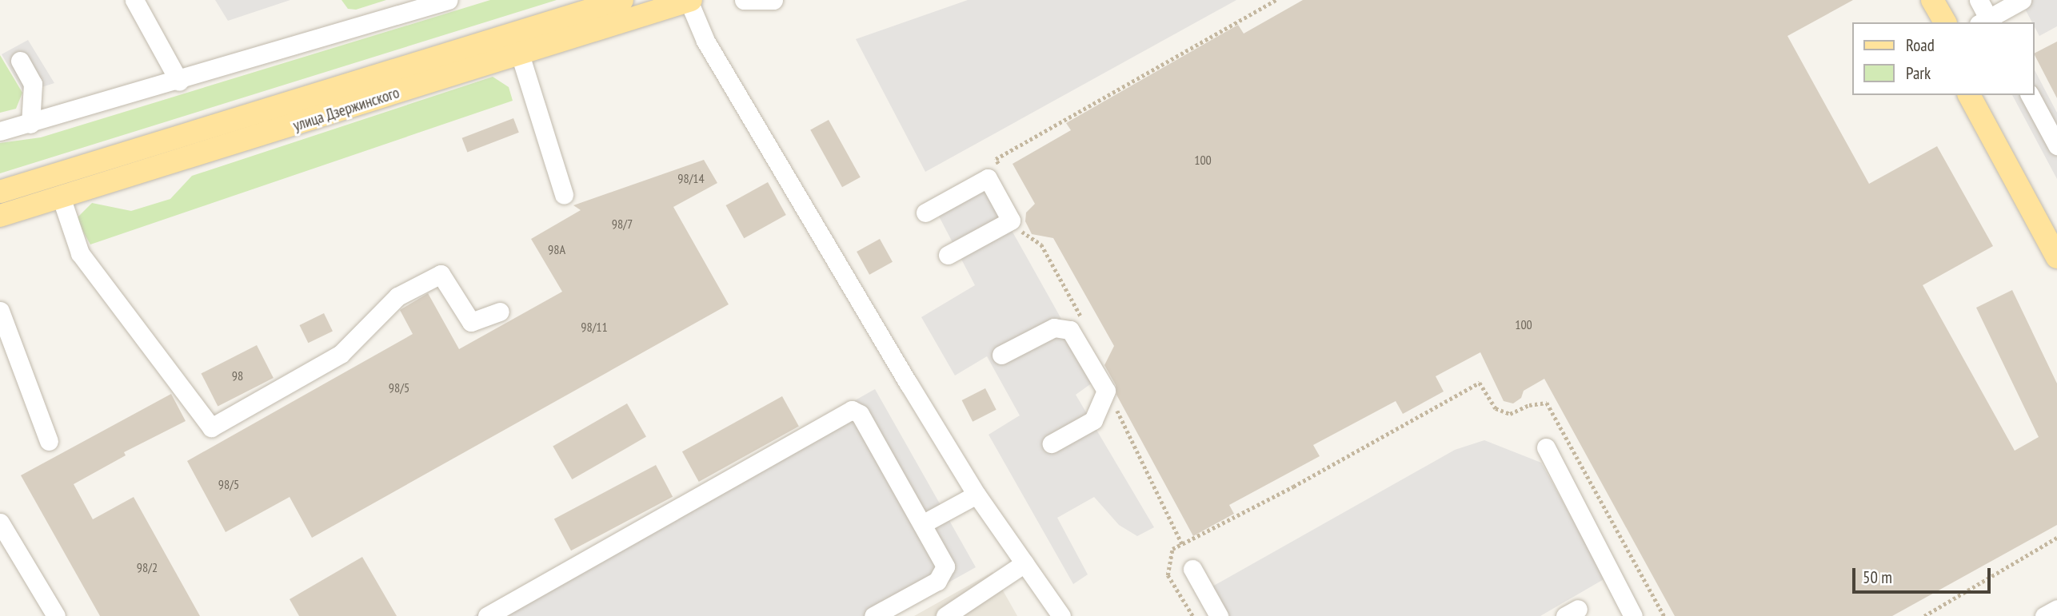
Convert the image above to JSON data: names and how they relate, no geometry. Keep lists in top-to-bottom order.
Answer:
{
  "streets": {
    "main road": ["улица Дзержинского"]
  },
  "house_numbers": [
    "100",
    "98/14",
    "98/7",
    "98А",
    "100",
    "98/11",
    "98",
    "98/5",
    "98/5",
    "98/2"
  ],
  "legend": ["Road", "Park"],
  "scale_bar": "50 m"
}
